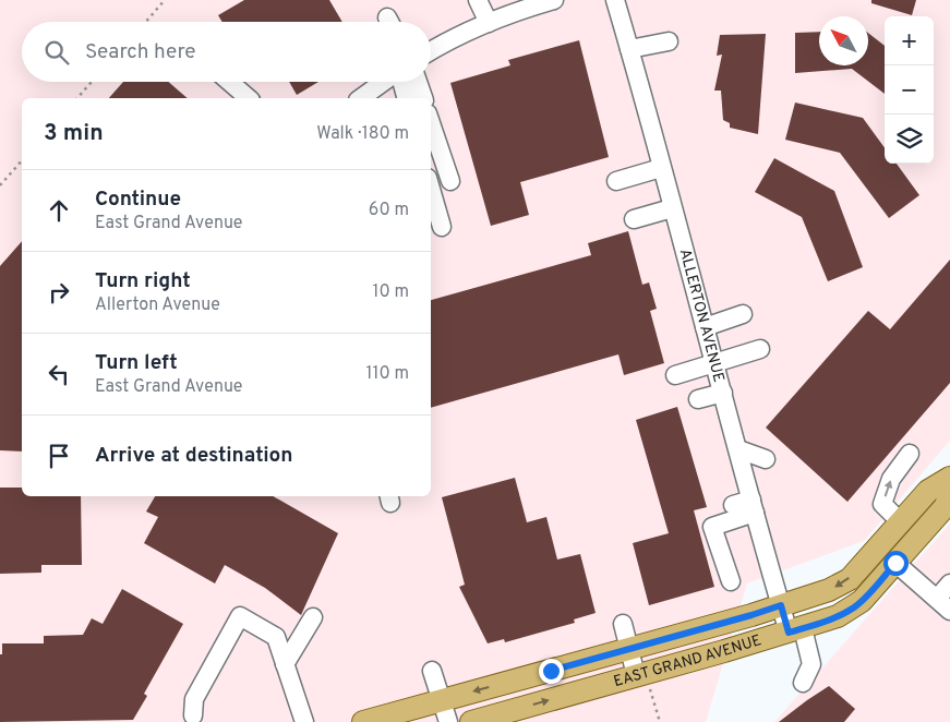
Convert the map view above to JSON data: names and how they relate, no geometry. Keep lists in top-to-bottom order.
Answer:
{
  "streets": {
    "main road": ["EAST GRAND AVENUE"],
    "street": ["ALLERTON AVENUE"]
  },
  "crossings": [
    ["ALLERTON AVENUE", "EAST GRAND AVENUE"]
  ],
  "north": "top left",
  "page": {
    "map_buttons": ["+", "−"],
    "search": "Search here",
    "heading": ["3 min", "Walk · 180 m"],
    "list": [
      ["Continue", "East Grand Avenue", "60 m"],
      ["Turn right", "Allerton Avenue", "10 m"],
      ["Turn left", "East Grand Avenue", "110 m"],
      "Arrive at destination"
    ]
  }
}
